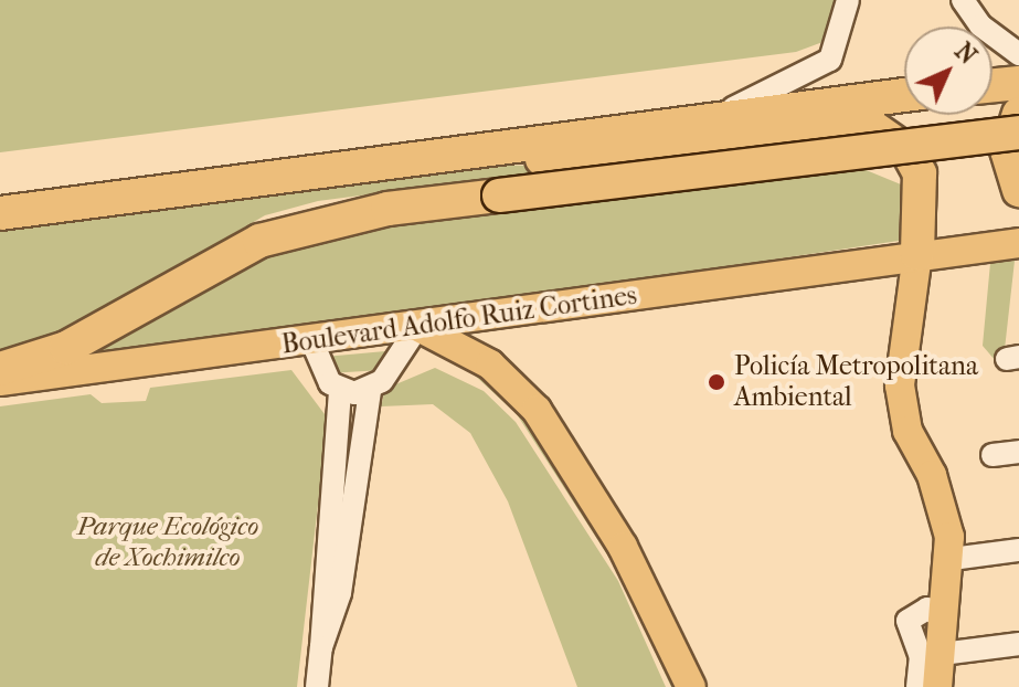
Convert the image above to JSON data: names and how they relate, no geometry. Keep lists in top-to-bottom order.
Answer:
{
  "streets": {
    "main road": ["Boulevard Adolfo Ruiz Cortines"]
  },
  "parks": ["Parque Ecológico de Xochimilco"],
  "places": ["Policía Metropolitana Ambiental"],
  "north": "top right"
}
